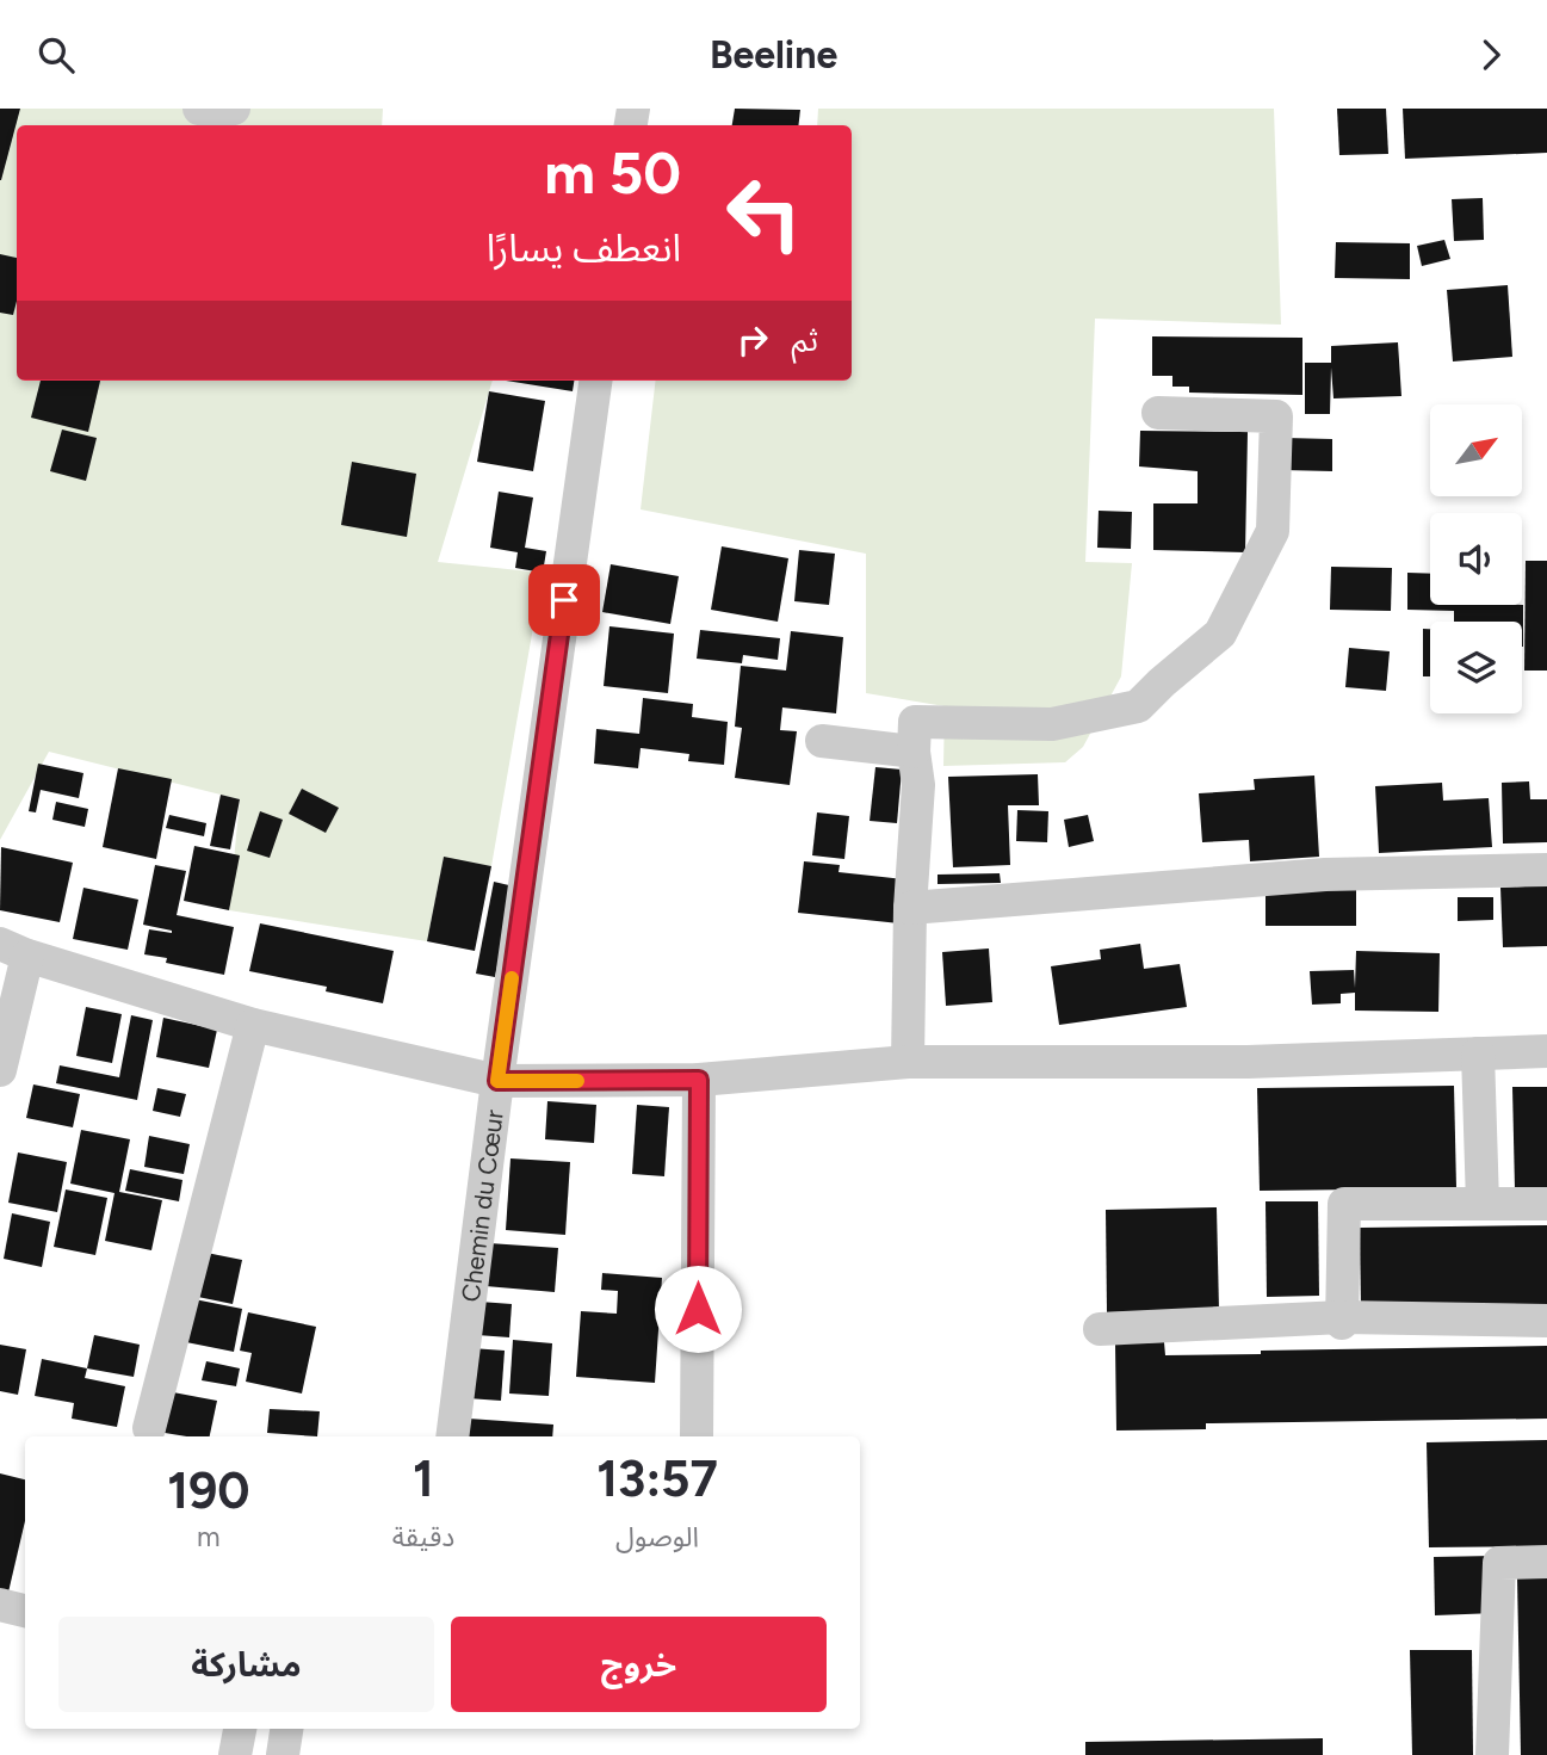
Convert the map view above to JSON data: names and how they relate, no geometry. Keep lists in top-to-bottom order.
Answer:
{
  "streets": {
    "street": ["Chemin du Cœur"]
  },
  "north": "top right",
  "page": {
    "header": "Beeline",
    "turn": ["50 m", "انعطف يسارًا"],
    "then": "ثم",
    "eta": [
      "13:57",
      "الوصول",
      "1",
      "دقيقة",
      "190",
      "m"
    ],
    "buttons": ["خروج", "مشاركة"]
  }
}
